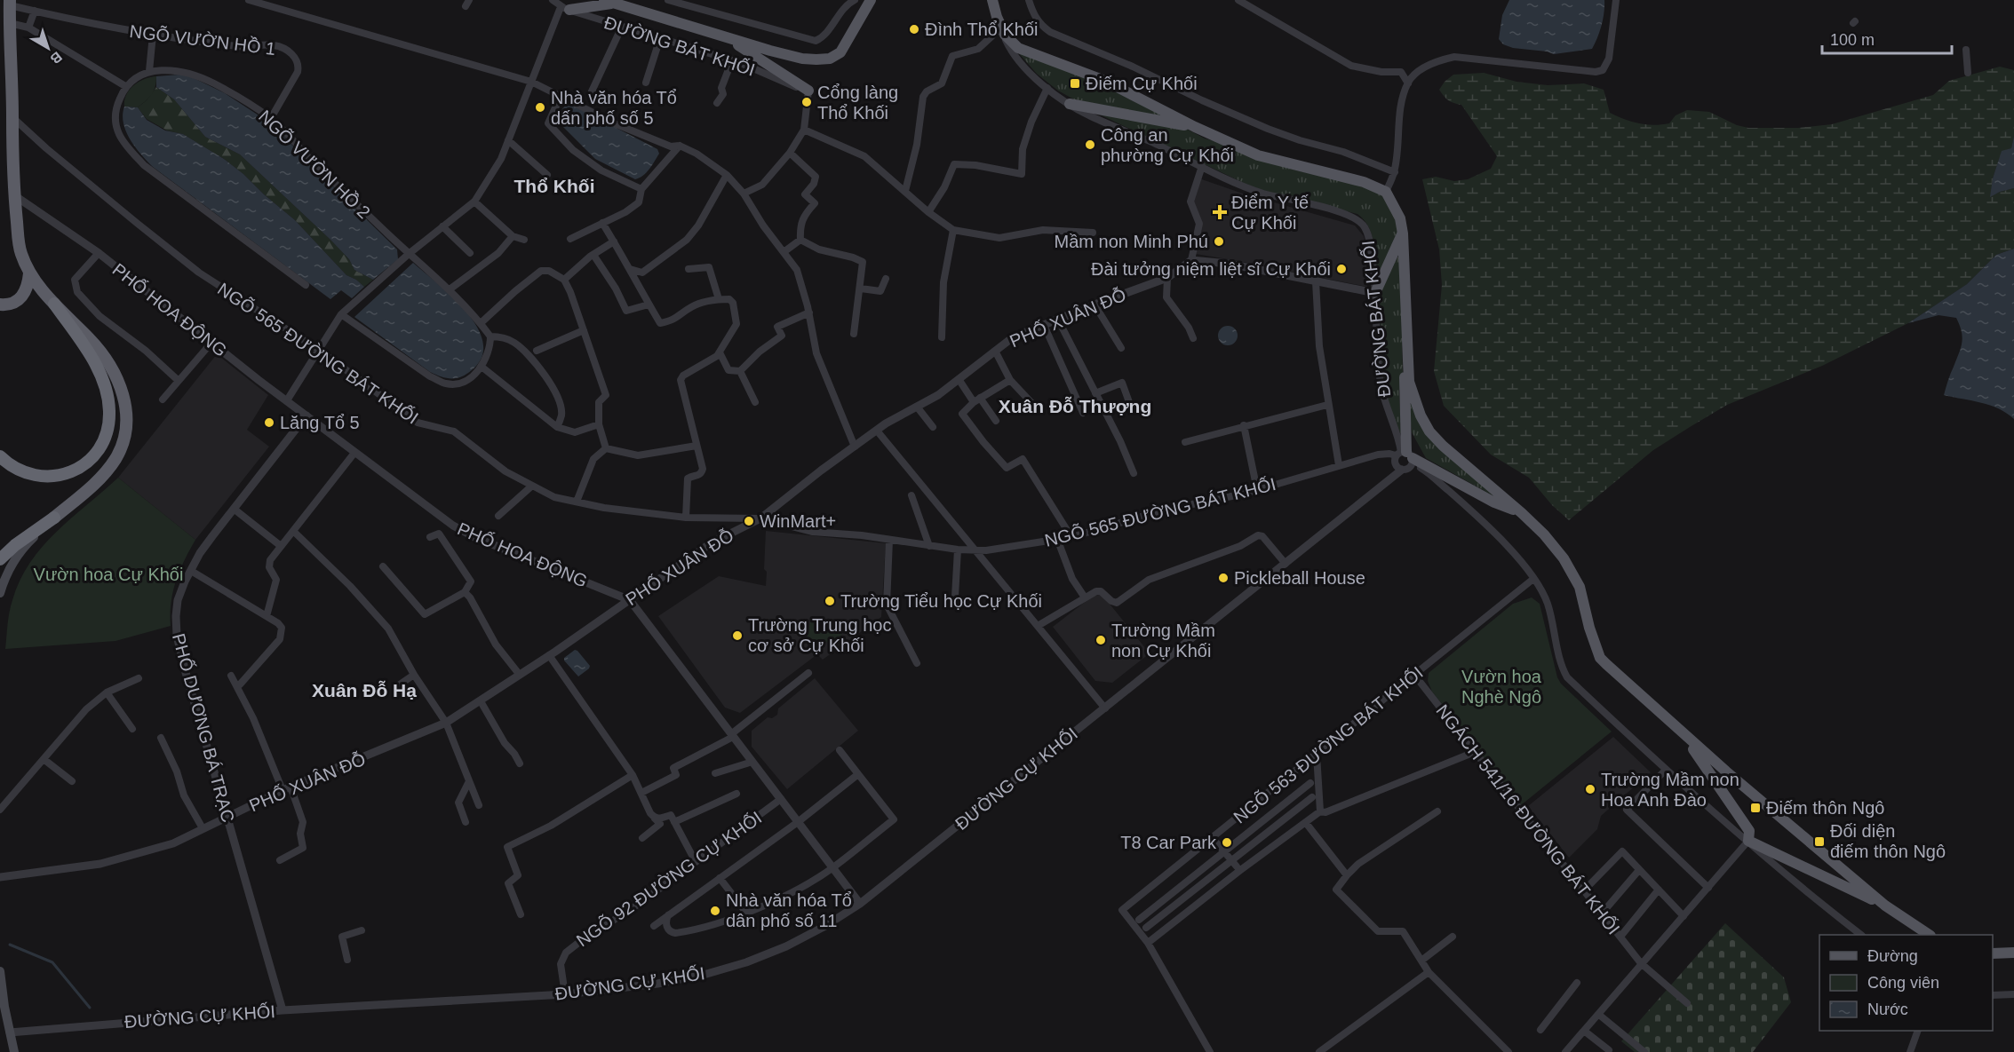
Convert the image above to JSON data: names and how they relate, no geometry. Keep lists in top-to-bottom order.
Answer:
{
  "streets": {
    "street": [
      "NGÕ VƯỜN HỒ 1",
      "ĐƯỜNG BÁT KHỐI",
      "NGÕ VƯỜN HỒ 2",
      "PHỐ HOA ĐỘNG",
      "PHỐ XUÂN ĐỖ",
      "NGÕ 565 ĐƯỜNG BÁT KHỐI",
      "PHỐ DƯƠNG BÁ TRẠC",
      "NGÕ 563 ĐƯỜNG BÁT KHỐI",
      "ĐƯỜNG CỰ KHỐI",
      "NGÁCH 541/16 ĐƯỜNG BÁT KHỐI",
      "NGÕ 92 ĐƯỜNG CỰ KHỐI"
    ]
  },
  "crossings": [
    ["NGÕ VƯỜN HỒ 1", "NGÕ VƯỜN HỒ 2"],
    ["ĐƯỜNG BÁT KHỐI", "NGÕ 565 ĐƯỜNG BÁT KHỐI"],
    ["ĐƯỜNG BÁT KHỐI", "ĐƯỜNG CỰ KHỐI"],
    ["PHỐ HOA ĐỘNG", "PHỐ XUÂN ĐỖ"],
    ["PHỐ HOA ĐỘNG", "PHỐ DƯƠNG BÁ TRẠC"],
    ["PHỐ XUÂN ĐỖ", "NGÕ 565 ĐƯỜNG BÁT KHỐI"],
    ["PHỐ XUÂN ĐỖ", "PHỐ DƯƠNG BÁ TRẠC"],
    ["PHỐ DƯƠNG BÁ TRẠC", "ĐƯỜNG CỰ KHỐI"],
    ["NGÕ 563 ĐƯỜNG BÁT KHỐI", "NGÁCH 541/16 ĐƯỜNG BÁT KHỐI"],
    ["ĐƯỜNG CỰ KHỐI", "NGÕ 92 ĐƯỜNG CỰ KHỐI"]
  ],
  "districts": ["Thổ Khối", "Xuân Đỗ Thượng", "Xuân Đỗ Hạ"],
  "parks": ["Vườn hoa Cự Khối", "Vườn hoa Nghè Ngô"],
  "places": {
    "other": [
      "Đình Thổ Khối",
      "Cổng làng Thổ Khối",
      "Nhà văn hóa Tổ dấn phố số 5",
      "Công an phường Cự Khối",
      "Mầm non Minh Phú",
      "Đài tưởng niệm liệt sĩ Cự Khối",
      "Lăng Tổ 5",
      "WinMart+",
      "Pickleball House",
      "Trường Tiểu học Cự Khối",
      "Trường Trung học cơ sở Cự Khối",
      "Trường Mầm non Cự Khối",
      "Trường Mầm non Hoa Anh Đào",
      "T8 Car Park",
      "Nhà văn hóa Tổ dân phố số 11"
    ],
    "transit": ["Điếm Cự Khối", "Điếm thôn Ngô", "Đối diện điếm thôn Ngô"],
    "health": ["Điểm Y tế Cự Khối"]
  },
  "legend": ["Đường", "Công viên", "Nước"],
  "scale_bar": "100 m",
  "north": "bottom right"
}
